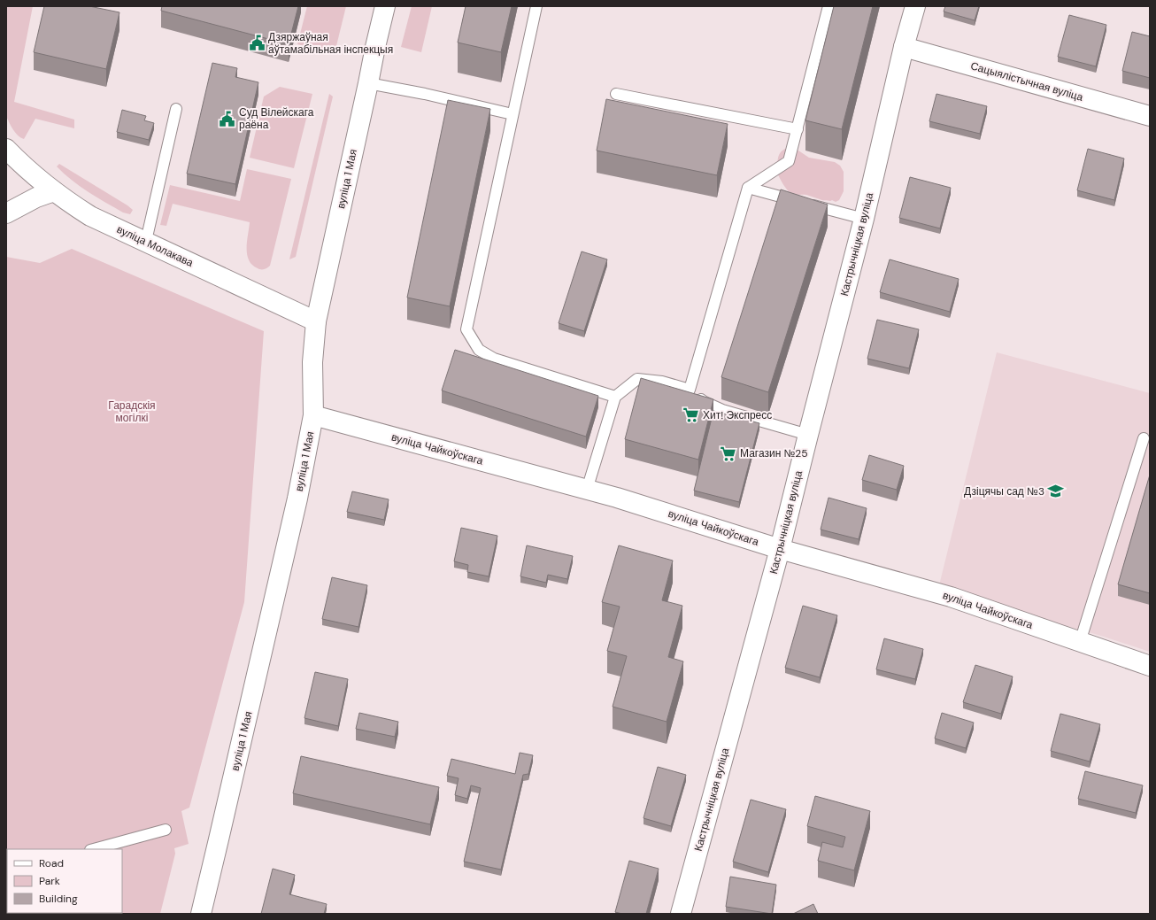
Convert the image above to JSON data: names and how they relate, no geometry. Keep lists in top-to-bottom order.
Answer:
{
  "streets": {
    "street": [
      "Сацыялістычная вуліца",
      "вуліца 1 Мая",
      "Кастрычніцкая вуліца",
      "вуліца Молакава",
      "вуліца Чайкоўскага"
    ]
  },
  "crossings": [
    ["Сацыялістычная вуліца", "Кастрычніцкая вуліца"],
    ["вуліца 1 Мая", "вуліца Молакава"],
    ["вуліца 1 Мая", "вуліца Чайкоўскага"],
    ["Кастрычніцкая вуліца", "вуліца Чайкоўскага"]
  ],
  "parks": ["Гарадскія могілкі"],
  "places": {
    "public building": ["Дзяржаўная аўтамабільная інспекцыя", "Суд Вілейскага раёна"],
    "supermarket": ["Хит! Экспресс", "Магазин №25"],
    "school or university": ["Дзіцячы сад №3"]
  },
  "legend": ["Road", "Park", "Building"]
}
